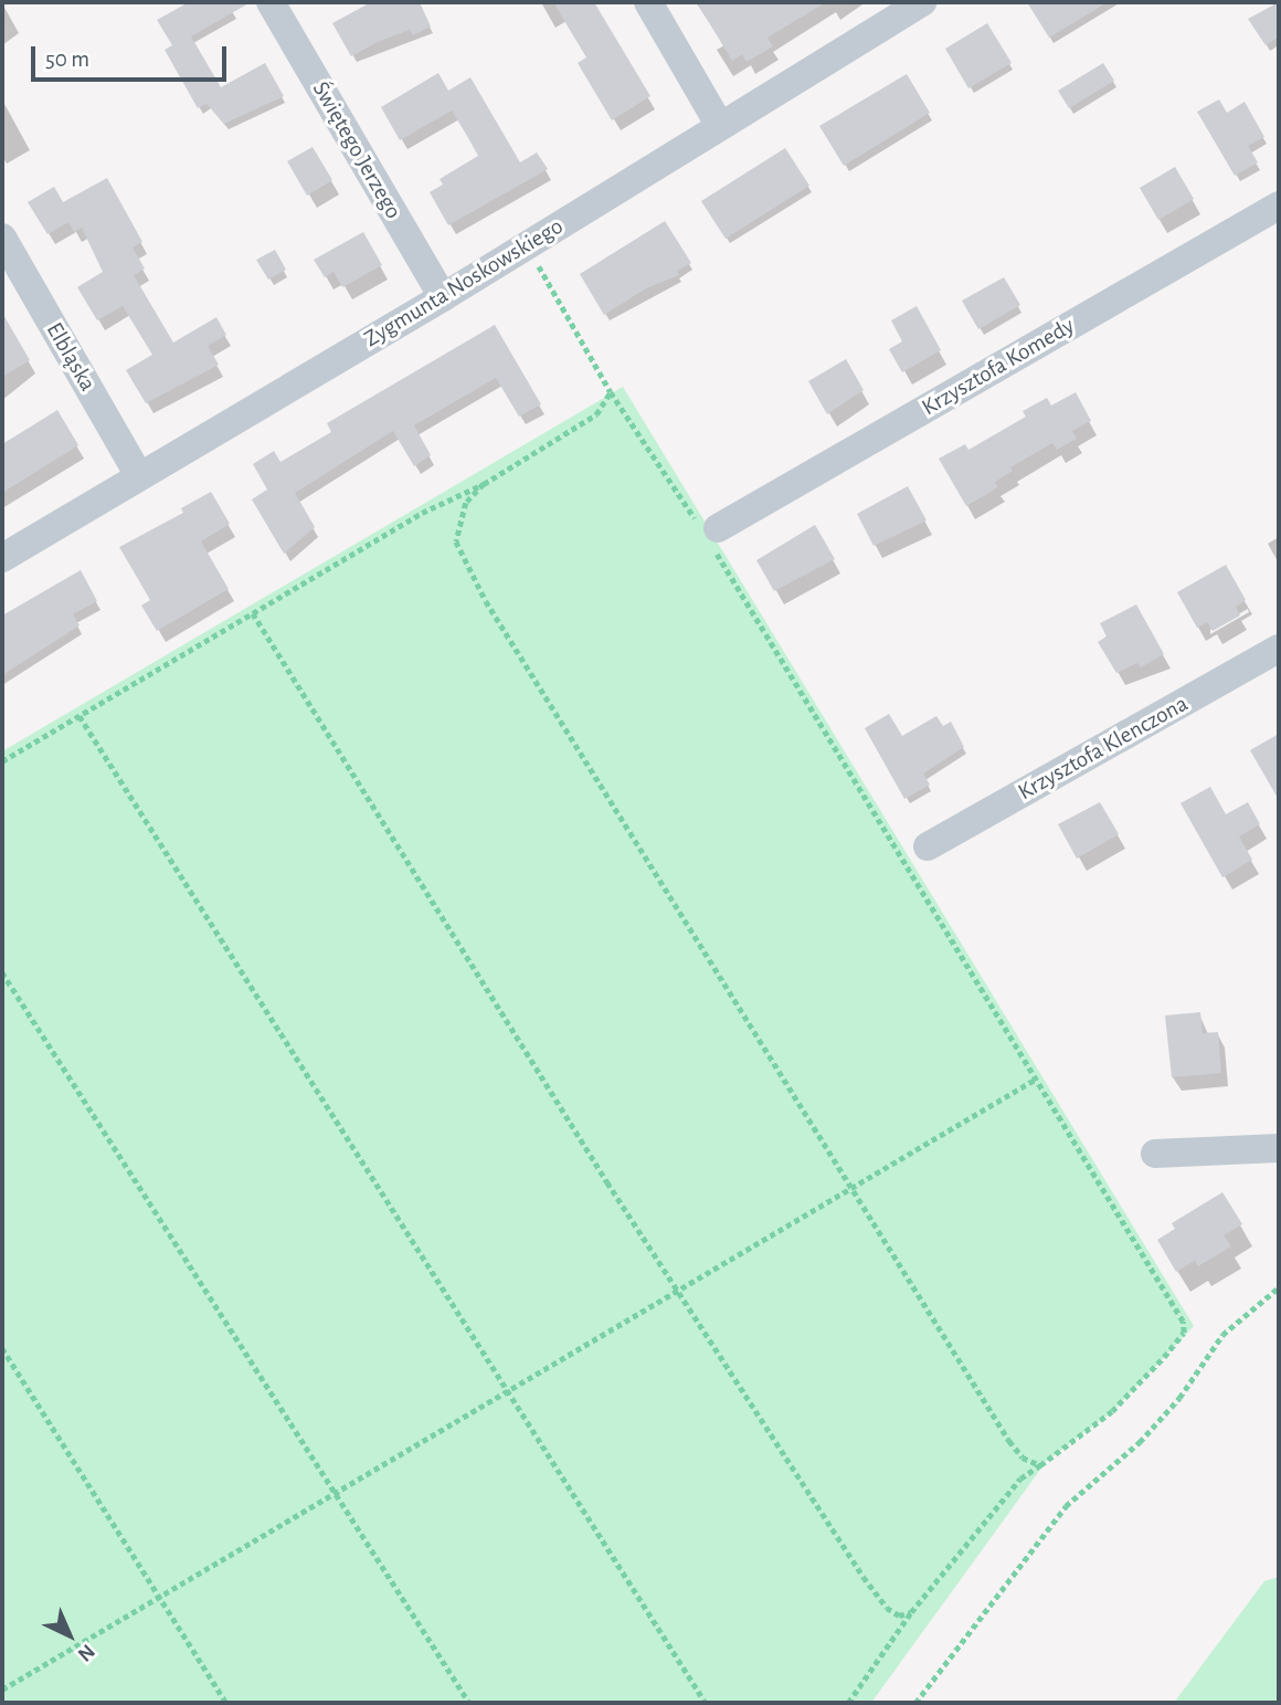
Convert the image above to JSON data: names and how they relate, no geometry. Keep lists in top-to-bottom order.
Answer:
{
  "streets": {
    "street": [
      "Świętego Jerzego",
      "Zygmunta Noskowskiego",
      "Elbląska",
      "Krzysztofa Komedy",
      "Krzysztofa Klenczona"
    ]
  },
  "crossings": [
    ["Świętego Jerzego", "Zygmunta Noskowskiego"],
    ["Zygmunta Noskowskiego", "Elbląska"]
  ],
  "scale_bar": "50 m",
  "north": "bottom right"
}
